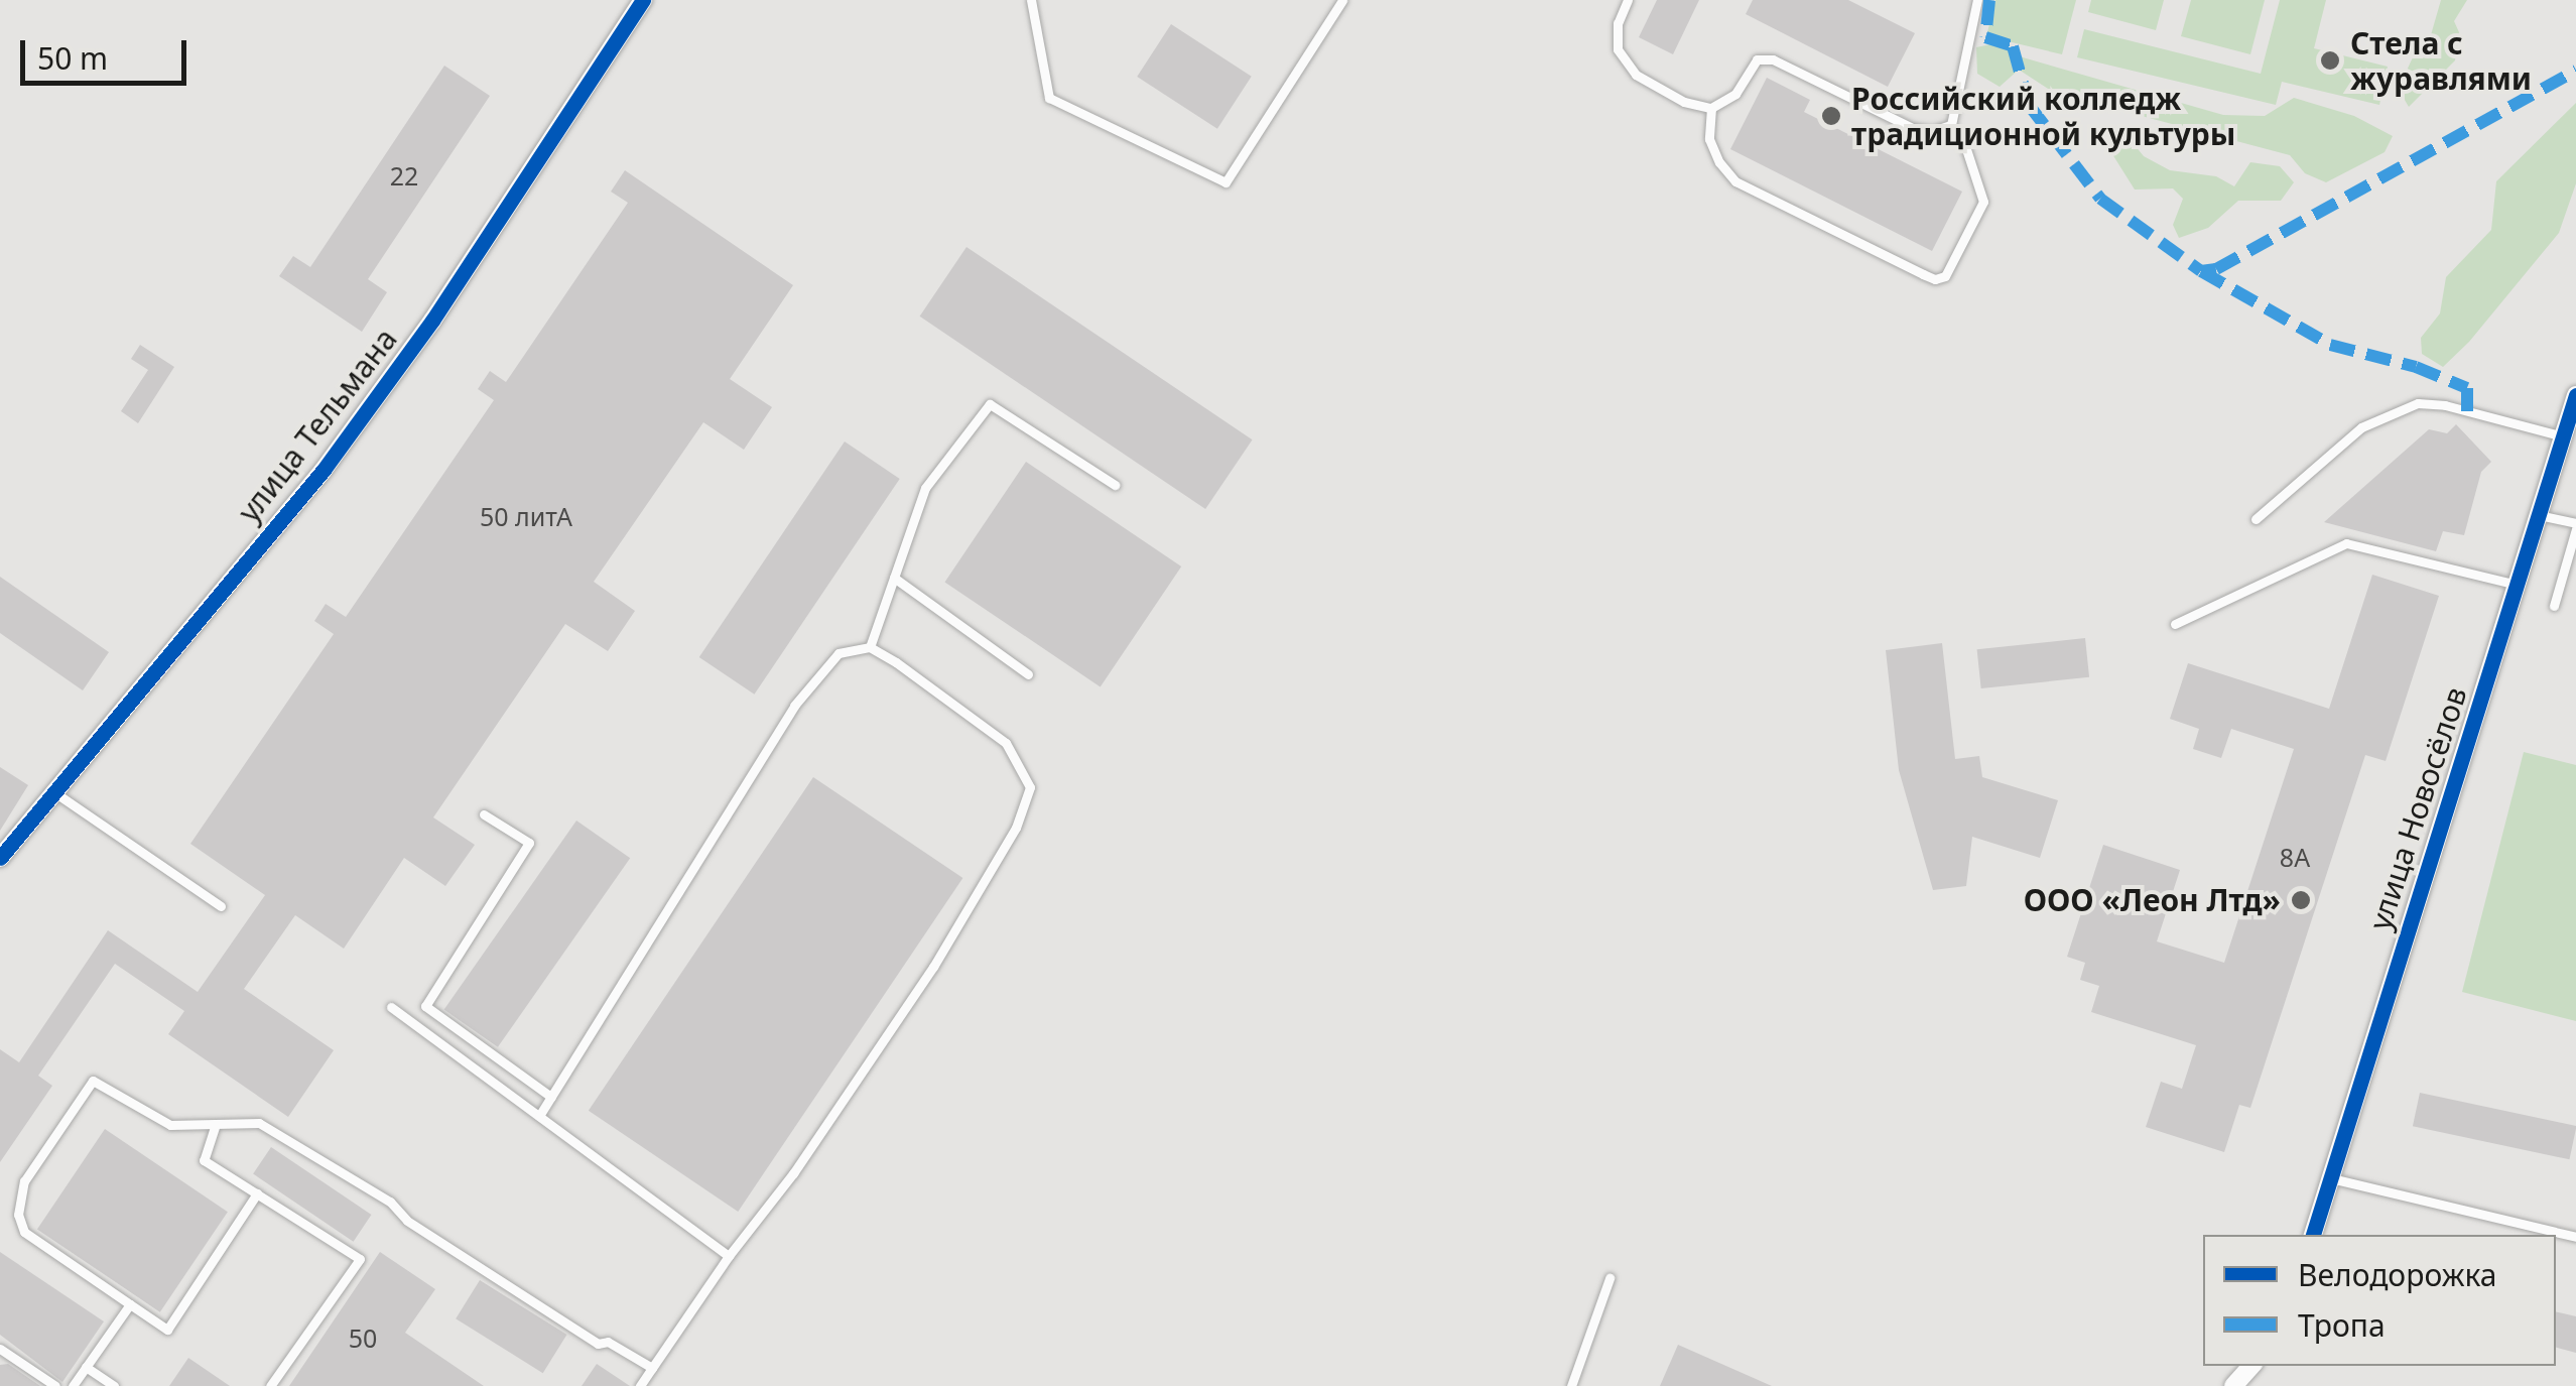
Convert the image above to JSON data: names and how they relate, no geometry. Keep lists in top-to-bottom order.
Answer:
{
  "streets": {
    "street": ["улица Тельмана", "улица Новосёлов"]
  },
  "places": ["Стела с журавлями", "Российский колледж традиционной культуры", "ООО «Леон Лтд»"],
  "house_numbers": [
    "22",
    "50 литА",
    "8А",
    "50"
  ],
  "legend": ["Велодорожка", "Тропа"],
  "scale_bar": "50 m"
}
